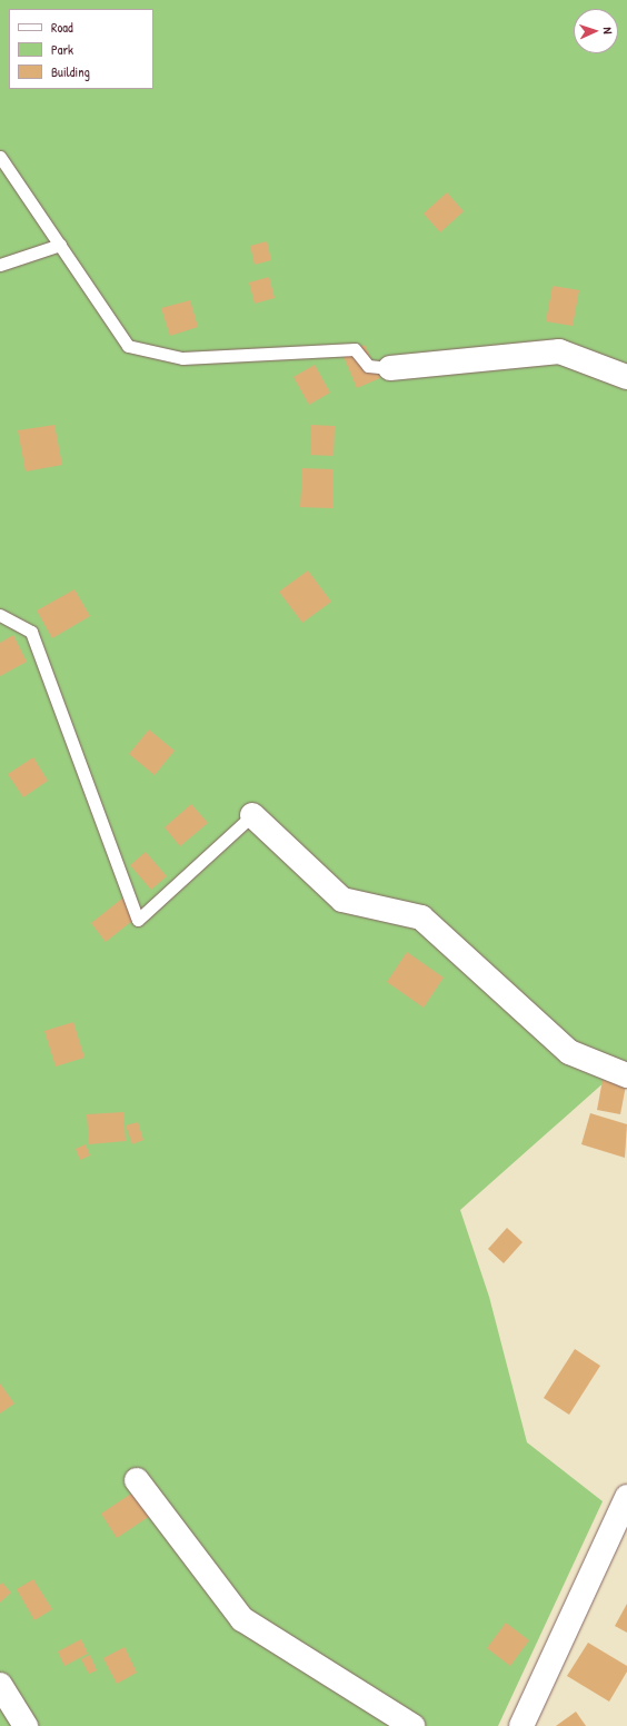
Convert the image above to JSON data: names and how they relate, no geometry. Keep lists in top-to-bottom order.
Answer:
{
  "legend": ["Road", "Park", "Building"],
  "north": "right"
}
